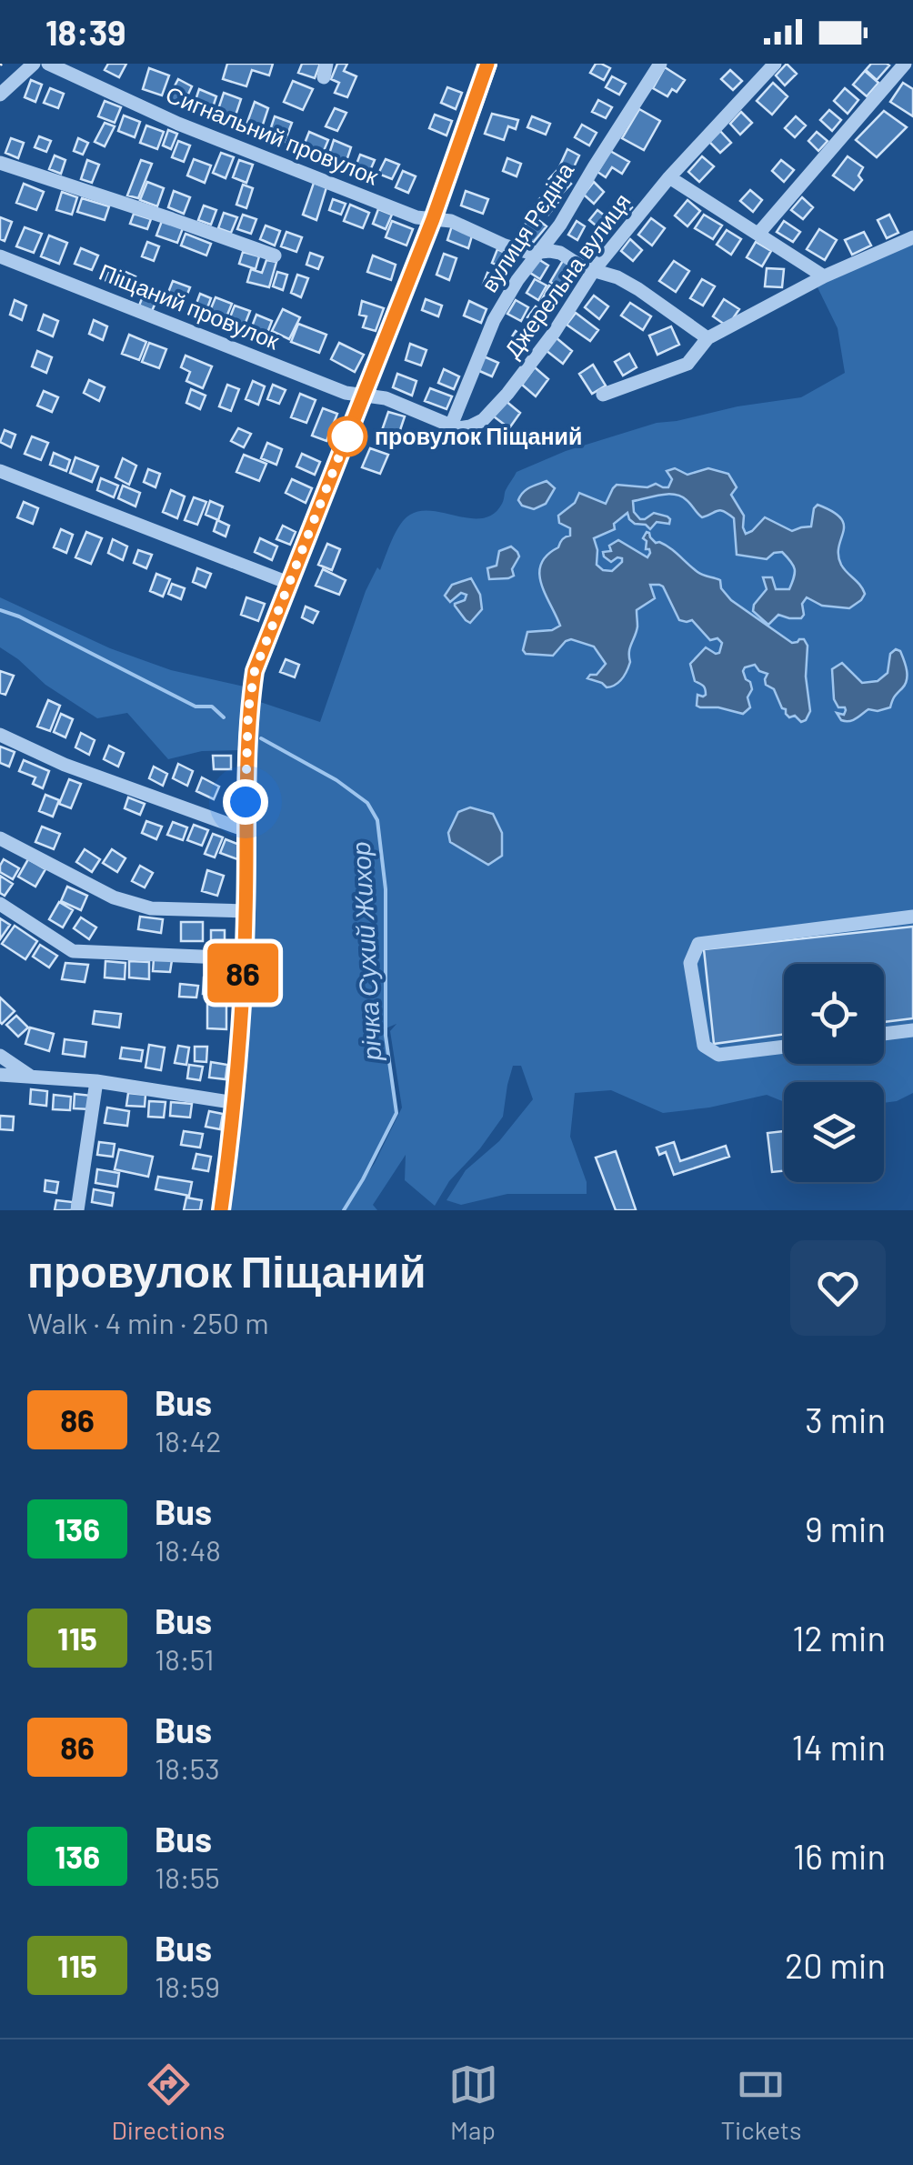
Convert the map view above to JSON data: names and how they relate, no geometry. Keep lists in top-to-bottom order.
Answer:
{
  "streets": {
    "street": [
      "Сигнальний провулок",
      "вулиця Рєдіна",
      "Джерельна вулиця",
      "Піщаний провулок"
    ]
  },
  "crossings": [
    ["Сигнальний провулок", "вулиця Рєдіна"],
    ["Сигнальний провулок", "Джерельна вулиця"],
    ["вулиця Рєдіна", "Джерельна вулиця"]
  ],
  "water": ["річка Сухий Жихор"],
  "places": ["провулок Піщаний"],
  "lines": ["bus line 86"],
  "page": {
    "status": "18:39",
    "on_map": "86",
    "heading": ["провулок Піщаний", "Walk · 4 min · 250 m"],
    "list": [
      {
        "mark": "86",
        "name": "Bus",
        "note": "18:42",
        "value": "3 min"
      },
      {
        "mark": "136",
        "name": "Bus",
        "note": "18:48",
        "value": "9 min"
      },
      {
        "mark": "115",
        "name": "Bus",
        "note": "18:51",
        "value": "12 min"
      },
      {
        "mark": "86",
        "name": "Bus",
        "note": "18:53",
        "value": "14 min"
      },
      {
        "mark": "136",
        "name": "Bus",
        "note": "18:55",
        "value": "16 min"
      },
      {
        "mark": "115",
        "name": "Bus",
        "note": "18:59",
        "value": "20 min"
      }
    ],
    "tabs": ["Directions", "Map", "Tickets"]
  }
}
